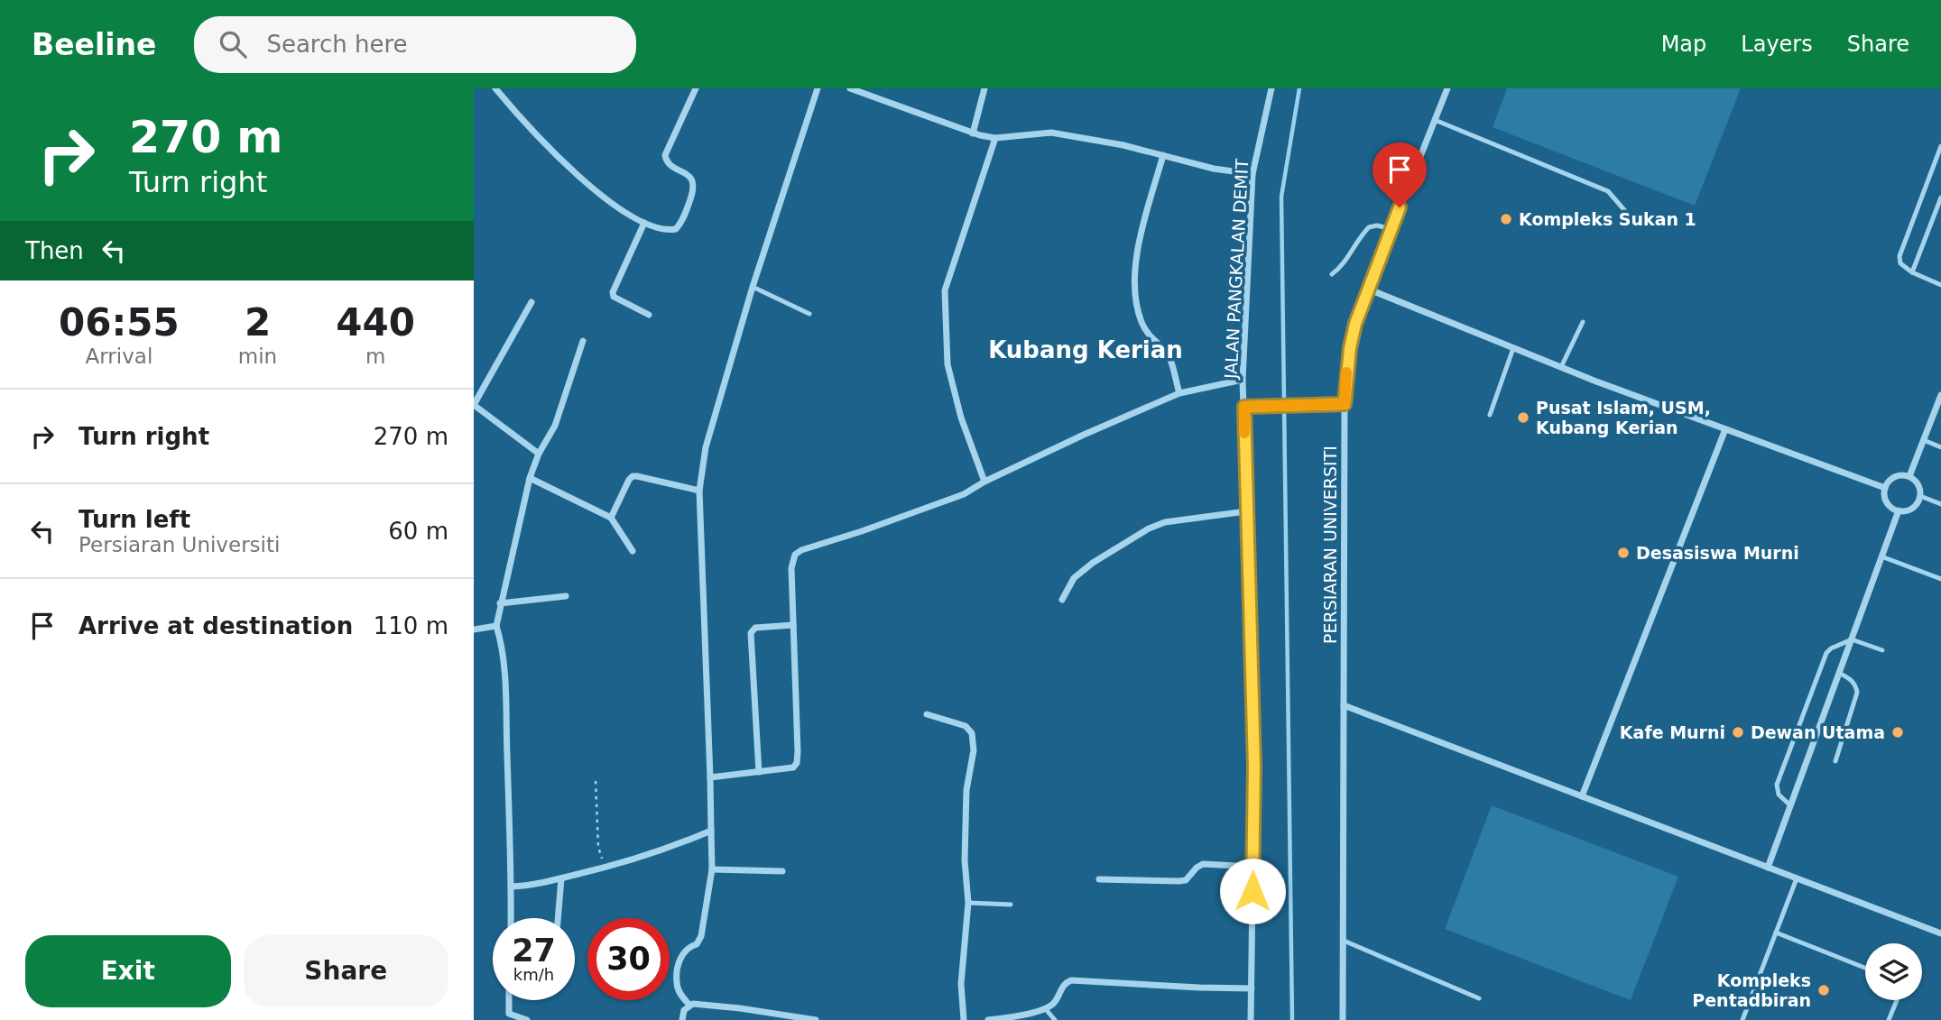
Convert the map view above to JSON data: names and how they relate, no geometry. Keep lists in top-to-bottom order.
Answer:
{
  "streets": {
    "street": ["JALAN PANGKALAN DEMIT", "PERSIARAN UNIVERSITI"]
  },
  "districts": ["Kubang Kerian"],
  "places": [
    "Kompleks Sukan 1",
    "Pusat Islam, USM, Kubang Kerian",
    "Desasiswa Murni",
    "Kafe Murni",
    "Dewan Utama",
    "Kompleks Pentadbiran"
  ],
  "page": {
    "header": "Beeline",
    "search": "Search here",
    "nav": ["Map", "Layers", "Share"],
    "turn": ["270 m", "Turn right"],
    "then": "Then",
    "eta": [
      "06:55",
      "Arrival",
      "2",
      "min",
      "440",
      "m"
    ],
    "list": [
      {
        "name": "Turn right",
        "value": "270 m"
      },
      {
        "name": "Turn left",
        "note": "Persiaran Universiti",
        "value": "60 m"
      },
      {
        "name": "Arrive at destination",
        "value": "110 m"
      }
    ],
    "speed": "27 km/h",
    "limit": "30",
    "buttons": ["Exit", "Share"]
  }
}
